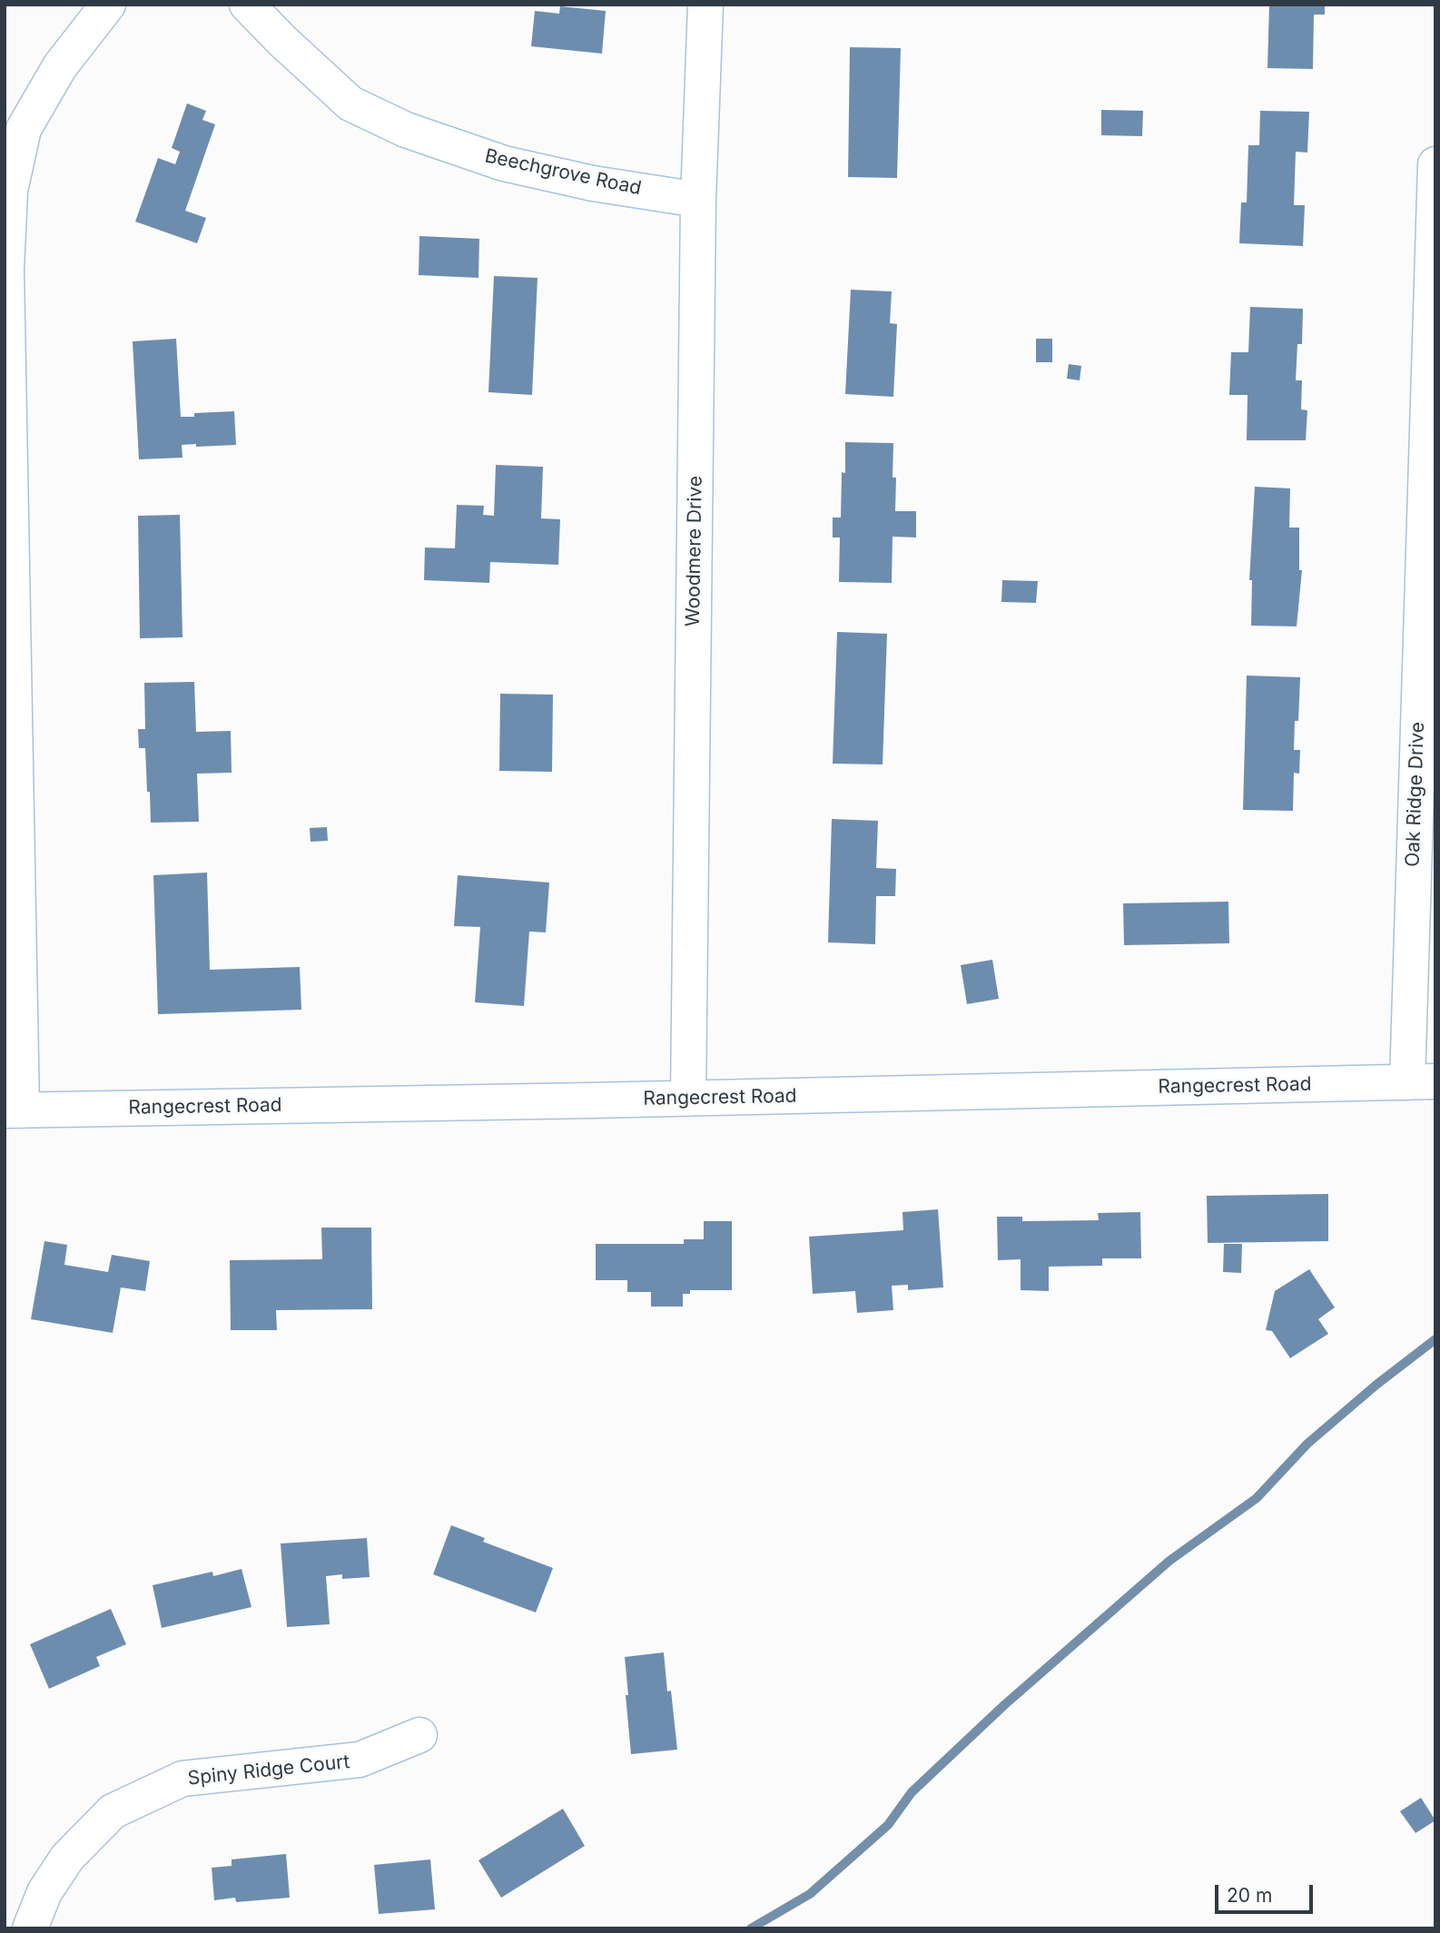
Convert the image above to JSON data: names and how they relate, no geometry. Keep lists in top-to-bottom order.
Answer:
{
  "streets": {
    "street": [
      "Beechgrove Road",
      "Woodmere Drive",
      "Oak Ridge Drive",
      "Rangecrest Road",
      "Spiny Ridge Court"
    ]
  },
  "crossings": [
    ["Beechgrove Road", "Woodmere Drive"],
    ["Woodmere Drive", "Rangecrest Road"],
    ["Oak Ridge Drive", "Rangecrest Road"]
  ],
  "scale_bar": "20 m"
}
